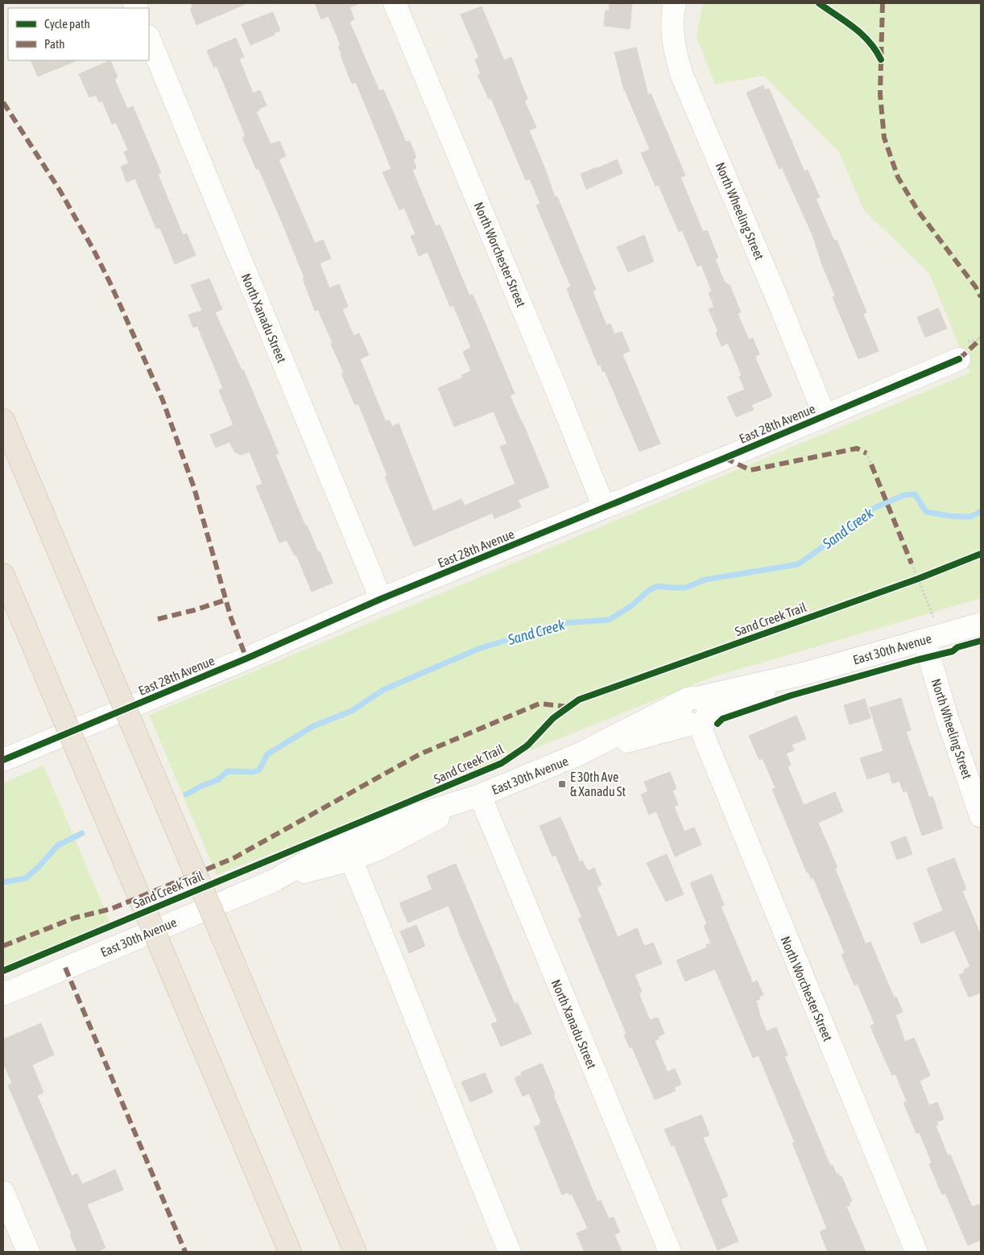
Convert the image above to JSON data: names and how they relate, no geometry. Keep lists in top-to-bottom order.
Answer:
{
  "streets": {
    "street": [
      "North Wheeling Street",
      "North Worchester Street",
      "North Xanadu Street",
      "East 28th Avenue",
      "East 30th Avenue"
    ],
    "cycle path": ["Sand Creek Trail"]
  },
  "crossings": [
    ["North Wheeling Street", "East 28th Avenue"],
    ["North Wheeling Street", "East 30th Avenue"],
    ["North Worchester Street", "East 28th Avenue"],
    ["North Worchester Street", "East 30th Avenue"],
    ["North Xanadu Street", "East 28th Avenue"],
    ["North Xanadu Street", "East 30th Avenue"]
  ],
  "water": ["Sand Creek"],
  "places": {
    "transit": ["E 30th Ave & Xanadu St"]
  },
  "legend": ["Cycle path", "Path"]
}
